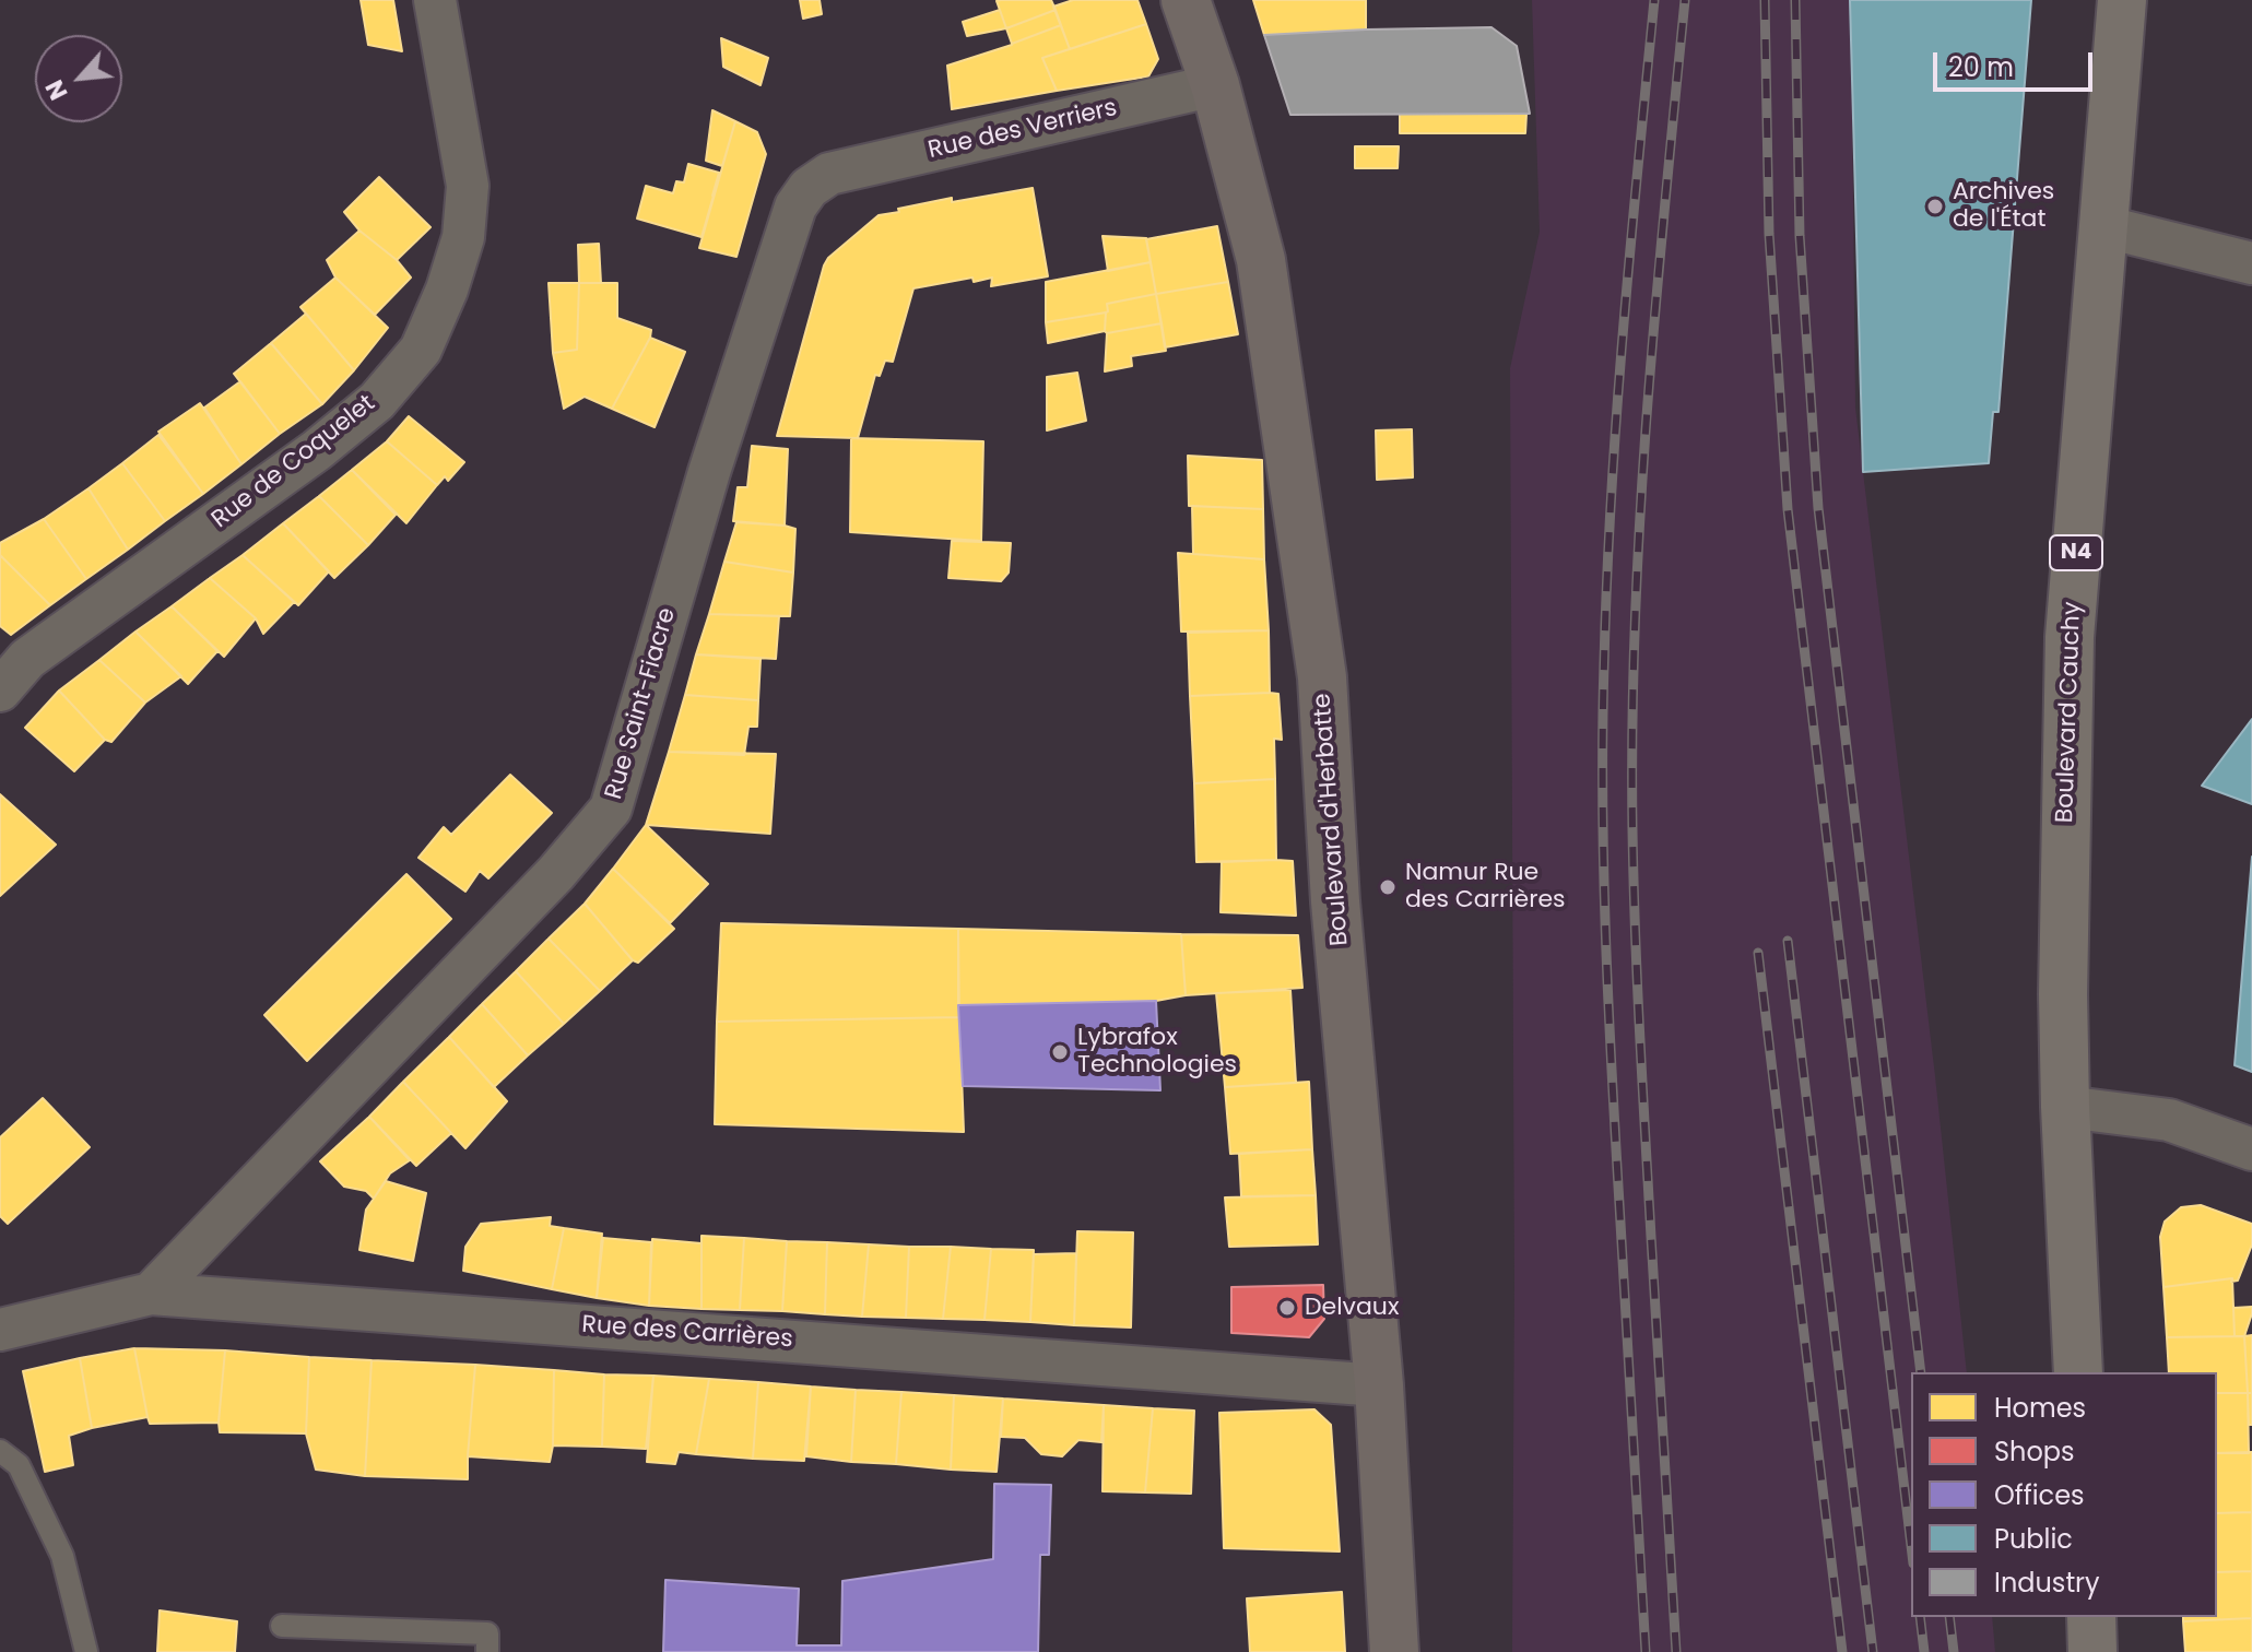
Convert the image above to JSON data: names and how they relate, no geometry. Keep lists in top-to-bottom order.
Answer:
{
  "streets": {
    "main road": ["N4", "Boulevard Cauchy"],
    "street": [
      "Rue des Verriers",
      "Rue de Coquelet",
      "Rue Saint-Fiacre",
      "Boulevard d'Herbatte",
      "Rue des Carrières"
    ]
  },
  "crossings": [
    ["Rue des Verriers", "Rue Saint-Fiacre"],
    ["Rue des Verriers", "Boulevard d'Herbatte"],
    ["Rue Saint-Fiacre", "Rue des Carrières"],
    ["Boulevard d'Herbatte", "Rue des Carrières"]
  ],
  "places": [
    "Archives de l'État",
    "Namur Rue des Carrières",
    "Lybrafox Technologies",
    "Delvaux"
  ],
  "legend": [
    "Homes",
    "Shops",
    "Offices",
    "Public",
    "Industry"
  ],
  "scale_bar": "20 m",
  "north": "bottom left"
}
